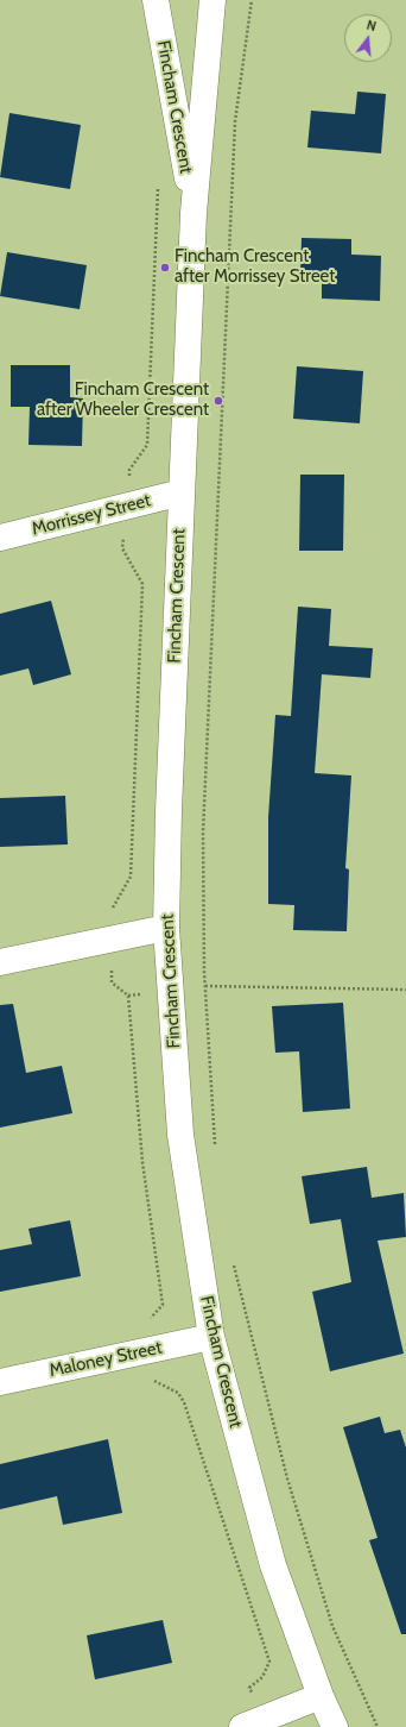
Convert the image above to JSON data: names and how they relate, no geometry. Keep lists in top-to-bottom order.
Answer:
{
  "streets": {
    "street": ["Fincham Crescent", "Morrissey Street", "Maloney Street"]
  },
  "crossings": [
    ["Fincham Crescent", "Morrissey Street"],
    ["Fincham Crescent", "Maloney Street"]
  ],
  "places": ["Fincham Crescent after Morrissey Street", "Fincham Crescent after Wheeler Crescent"],
  "north": "top"
}
